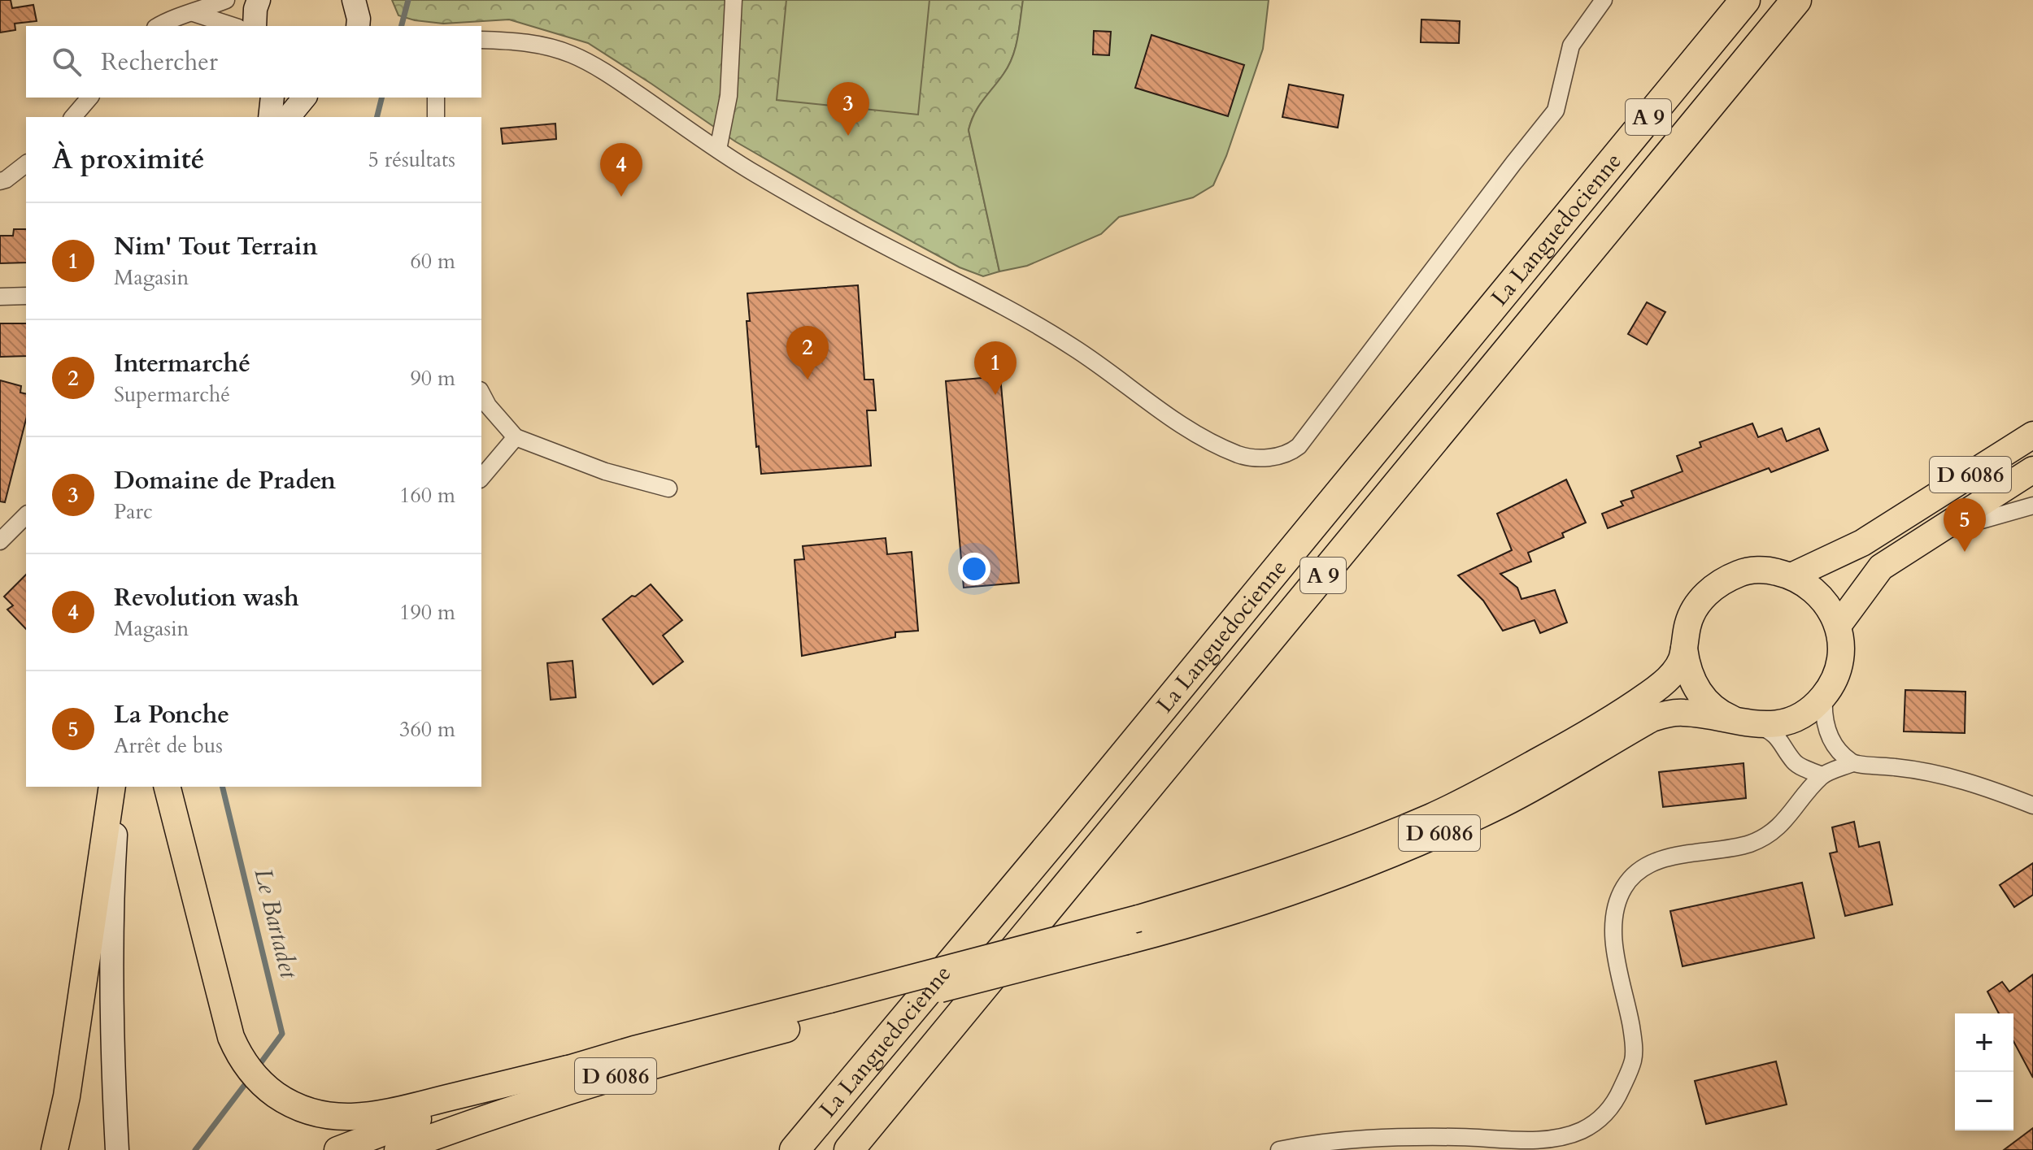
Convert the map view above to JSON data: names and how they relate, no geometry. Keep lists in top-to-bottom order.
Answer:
{
  "streets": {
    "highway": ["A 9", "La Languedocienne"],
    "main road": ["D 6086"]
  },
  "water": ["Le Bartadet"],
  "page": {
    "search": "Rechercher",
    "pins": [
      "3",
      "4",
      "2",
      "1",
      "5"
    ],
    "heading": ["À proximité", "5 résultats"],
    "list": [
      {
        "mark": "1",
        "name": "Nim' Tout Terrain",
        "note": "Magasin",
        "value": "60 m"
      },
      {
        "mark": "2",
        "name": "Intermarché",
        "note": "Supermarché",
        "value": "90 m"
      },
      {
        "mark": "3",
        "name": "Domaine de Praden",
        "note": "Parc",
        "value": "160 m"
      },
      {
        "mark": "4",
        "name": "Revolution wash",
        "note": "Magasin",
        "value": "190 m"
      },
      {
        "mark": "5",
        "name": "La Ponche",
        "note": "Arrêt de bus",
        "value": "360 m"
      }
    ],
    "map_buttons": ["+", "−"]
  }
}
